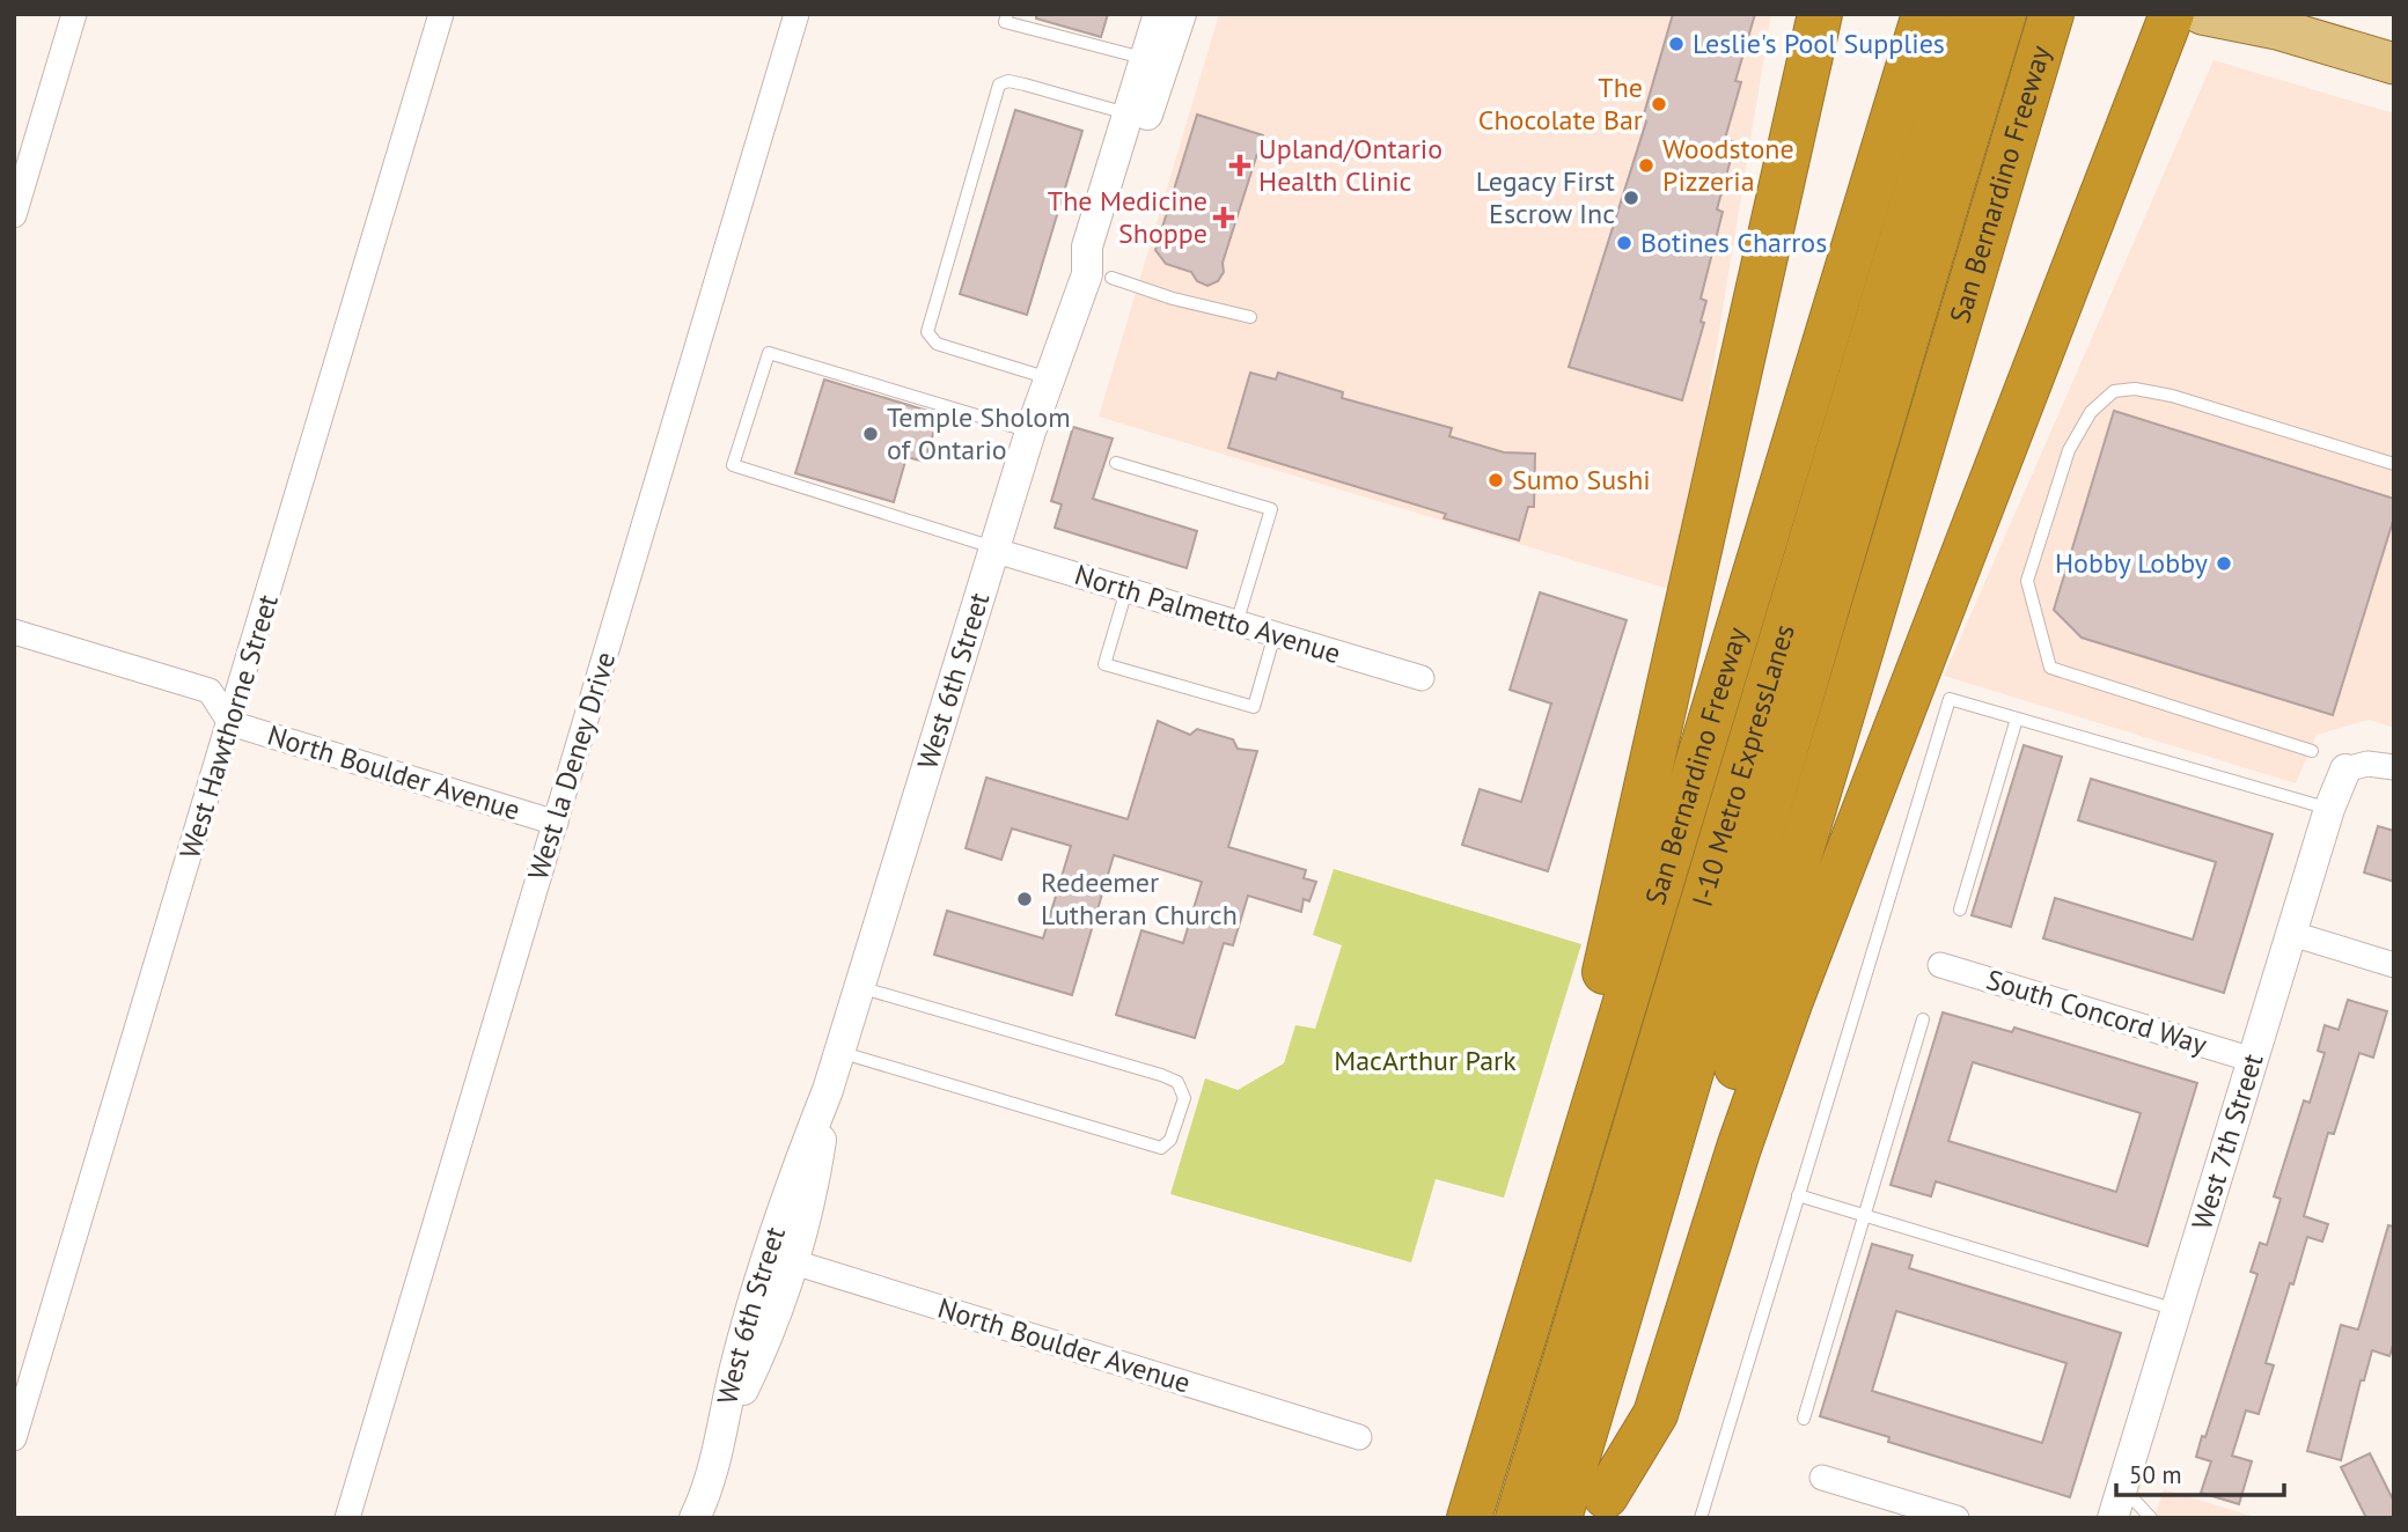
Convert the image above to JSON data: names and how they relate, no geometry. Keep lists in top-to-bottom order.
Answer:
{
  "streets": {
    "highway": ["San Bernardino Freeway", "I-10 Metro ExpressLanes"],
    "street": [
      "North Palmetto Avenue",
      "West 6th Street",
      "West Hawthorne Street",
      "West la Deney Drive",
      "North Boulder Avenue",
      "South Concord Way",
      "West 7th Street"
    ]
  },
  "crossings": [
    ["North Palmetto Avenue", "West 6th Street"],
    ["West 6th Street", "North Boulder Avenue"],
    ["West Hawthorne Street", "North Boulder Avenue"],
    ["West la Deney Drive", "North Boulder Avenue"],
    ["South Concord Way", "West 7th Street"]
  ],
  "parks": ["MacArthur Park"],
  "places": {
    "other": [
      "Leslie's Pool Supplies",
      "The Chocolate Bar",
      "Woodstone Pizzeria",
      "Legacy First Escrow Inc",
      "Botines Charros",
      "Temple Sholom of Ontario",
      "Sumo Sushi",
      "Hobby Lobby",
      "Redeemer Lutheran Church"
    ],
    "health": ["Upland/Ontario Health Clinic", "The Medicine Shoppe"]
  },
  "scale_bar": "50 m"
}
